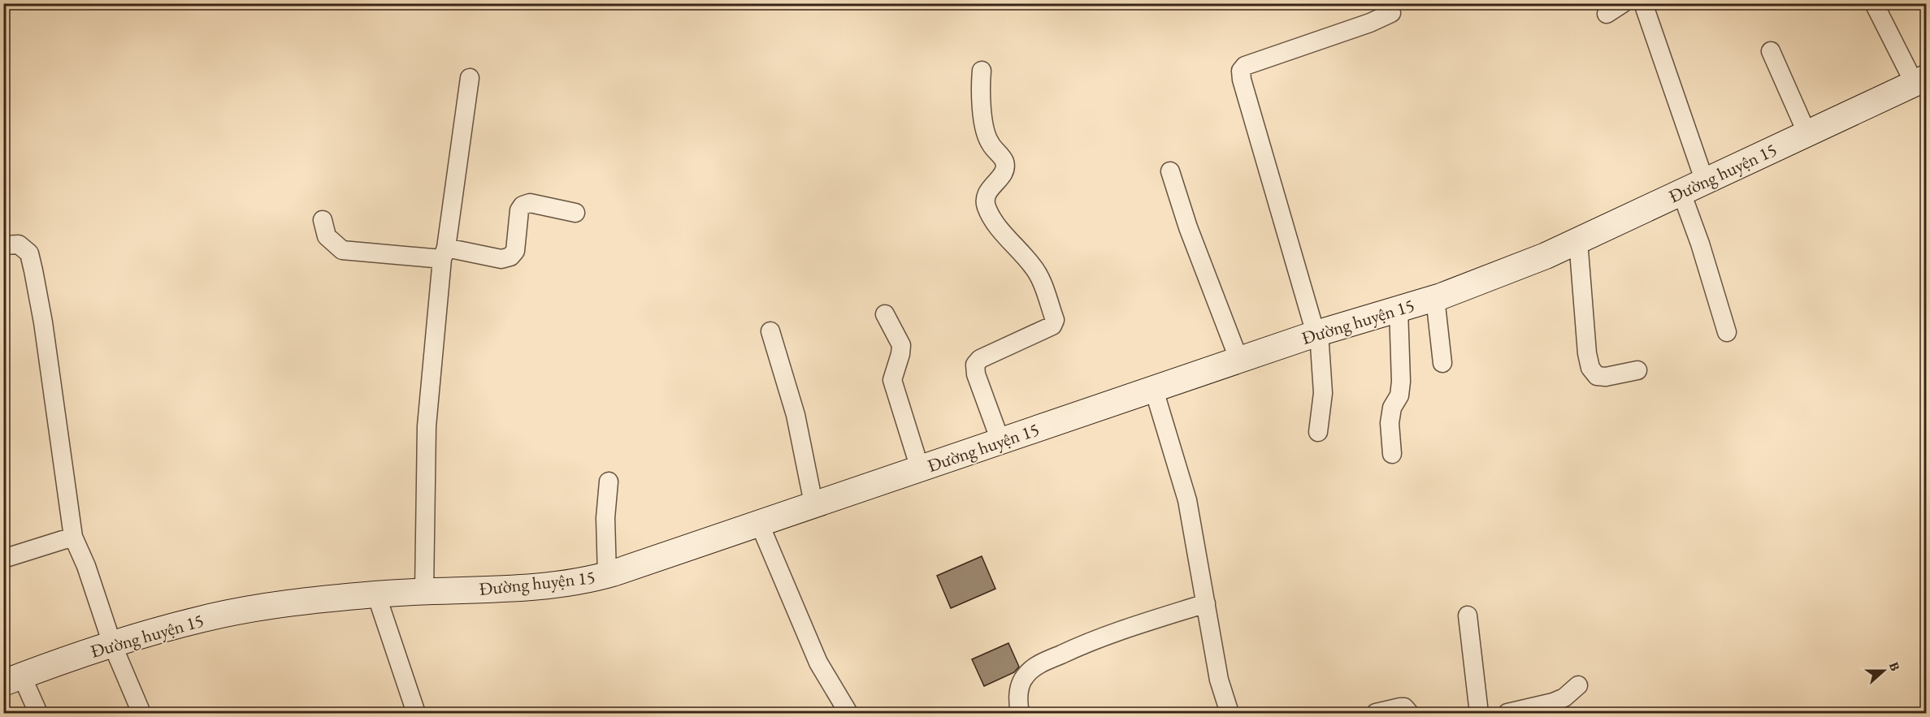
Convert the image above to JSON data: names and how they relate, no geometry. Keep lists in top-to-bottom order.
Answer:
{
  "streets": {
    "street": ["Đường huyện 15"]
  },
  "north": "right"
}
